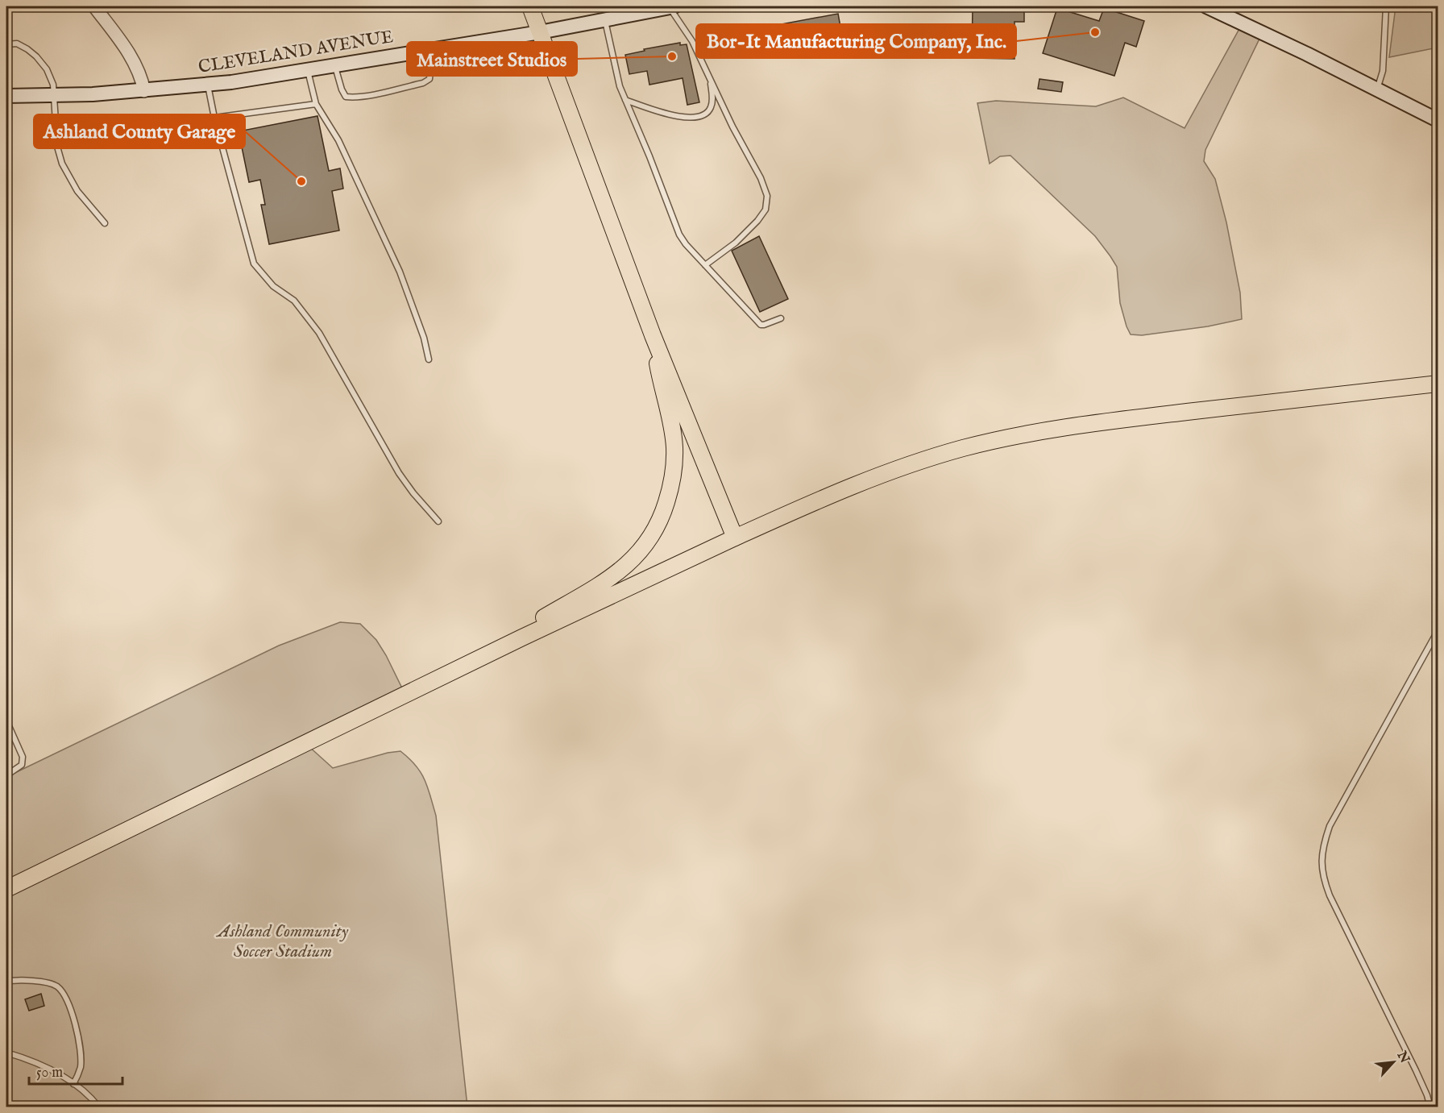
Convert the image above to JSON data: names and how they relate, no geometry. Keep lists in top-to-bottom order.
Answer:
{
  "streets": {
    "main road": ["CLEVELAND AVENUE"]
  },
  "parks": ["Ashland Community Soccer Stadium"],
  "places": ["Bor-It Manufacturing Company, Inc.", "Mainstreet Studios", "Ashland County Garage"],
  "scale_bar": "50 m",
  "north": "top right"
}
